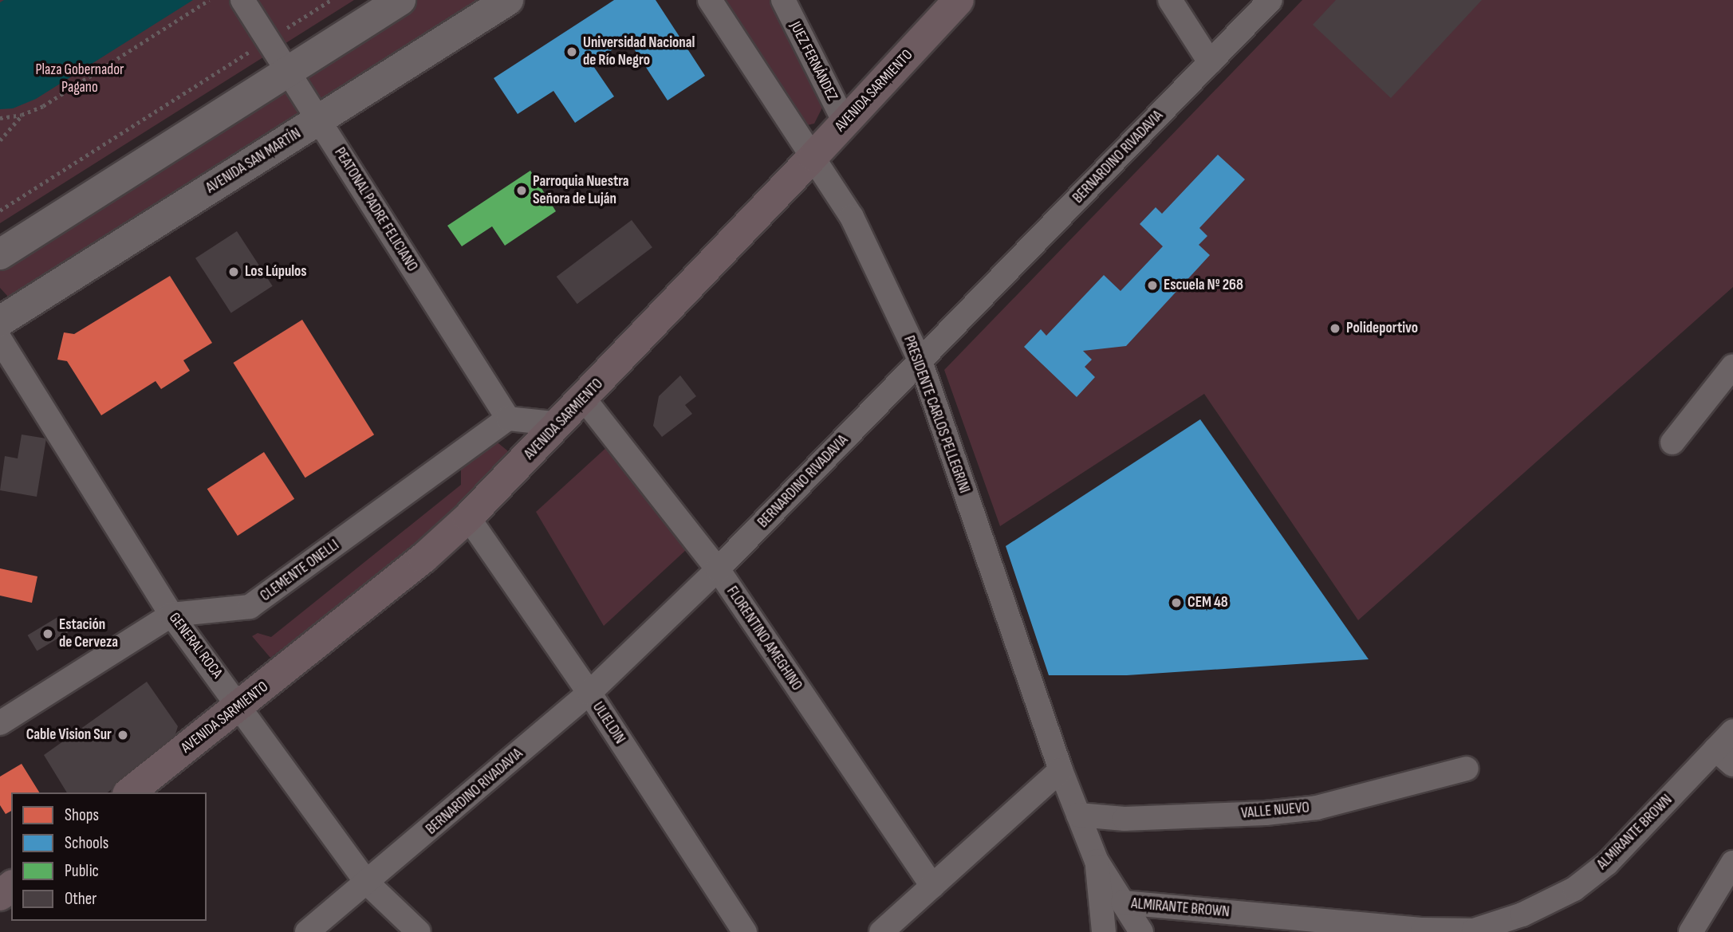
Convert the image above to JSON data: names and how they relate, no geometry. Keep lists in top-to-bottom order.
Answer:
{
  "streets": {
    "highway": ["AVENIDA SARMIENTO"],
    "main road": ["AVENIDA SAN MARTÍN"],
    "street": [
      "JUEZ FERNÁNDEZ",
      "BERNARDINO RIVADAVIA",
      "PEATONAL PADRE FELICIANO",
      "PRESIDENTE CARLOS PELLEGRINI",
      "CLEMENTE ONELLI",
      "FLORENTINO AMEGHINO",
      "GENERAL ROCA",
      "ULIELDIN",
      "VALLE NUEVO",
      "ALMIRANTE BROWN"
    ]
  },
  "crossings": [
    ["JUEZ FERNÁNDEZ", "AVENIDA SARMIENTO"],
    ["AVENIDA SARMIENTO", "PRESIDENTE CARLOS PELLEGRINI"],
    ["AVENIDA SARMIENTO", "FLORENTINO AMEGHINO"],
    ["AVENIDA SARMIENTO", "GENERAL ROCA"],
    ["AVENIDA SARMIENTO", "ULIELDIN"],
    ["BERNARDINO RIVADAVIA", "PRESIDENTE CARLOS PELLEGRINI"],
    ["BERNARDINO RIVADAVIA", "FLORENTINO AMEGHINO"],
    ["BERNARDINO RIVADAVIA", "GENERAL ROCA"],
    ["BERNARDINO RIVADAVIA", "ULIELDIN"],
    ["AVENIDA SAN MARTÍN", "PEATONAL PADRE FELICIANO"],
    ["PEATONAL PADRE FELICIANO", "CLEMENTE ONELLI"],
    ["PRESIDENTE CARLOS PELLEGRINI", "VALLE NUEVO"],
    ["PRESIDENTE CARLOS PELLEGRINI", "ALMIRANTE BROWN"],
    ["CLEMENTE ONELLI", "GENERAL ROCA"]
  ],
  "parks": ["Plaza Gobernador Pagano"],
  "places": [
    "Universidad Nacional de Río Negro",
    "Parroquia Nuestra Señora de Luján",
    "Los Lúpulos",
    "Escuela Nº 268",
    "Polideportivo",
    "CEM 48",
    "Estación de Cerveza",
    "Cable Vision Sur"
  ],
  "legend": [
    "Shops",
    "Schools",
    "Public",
    "Other"
  ]
}
